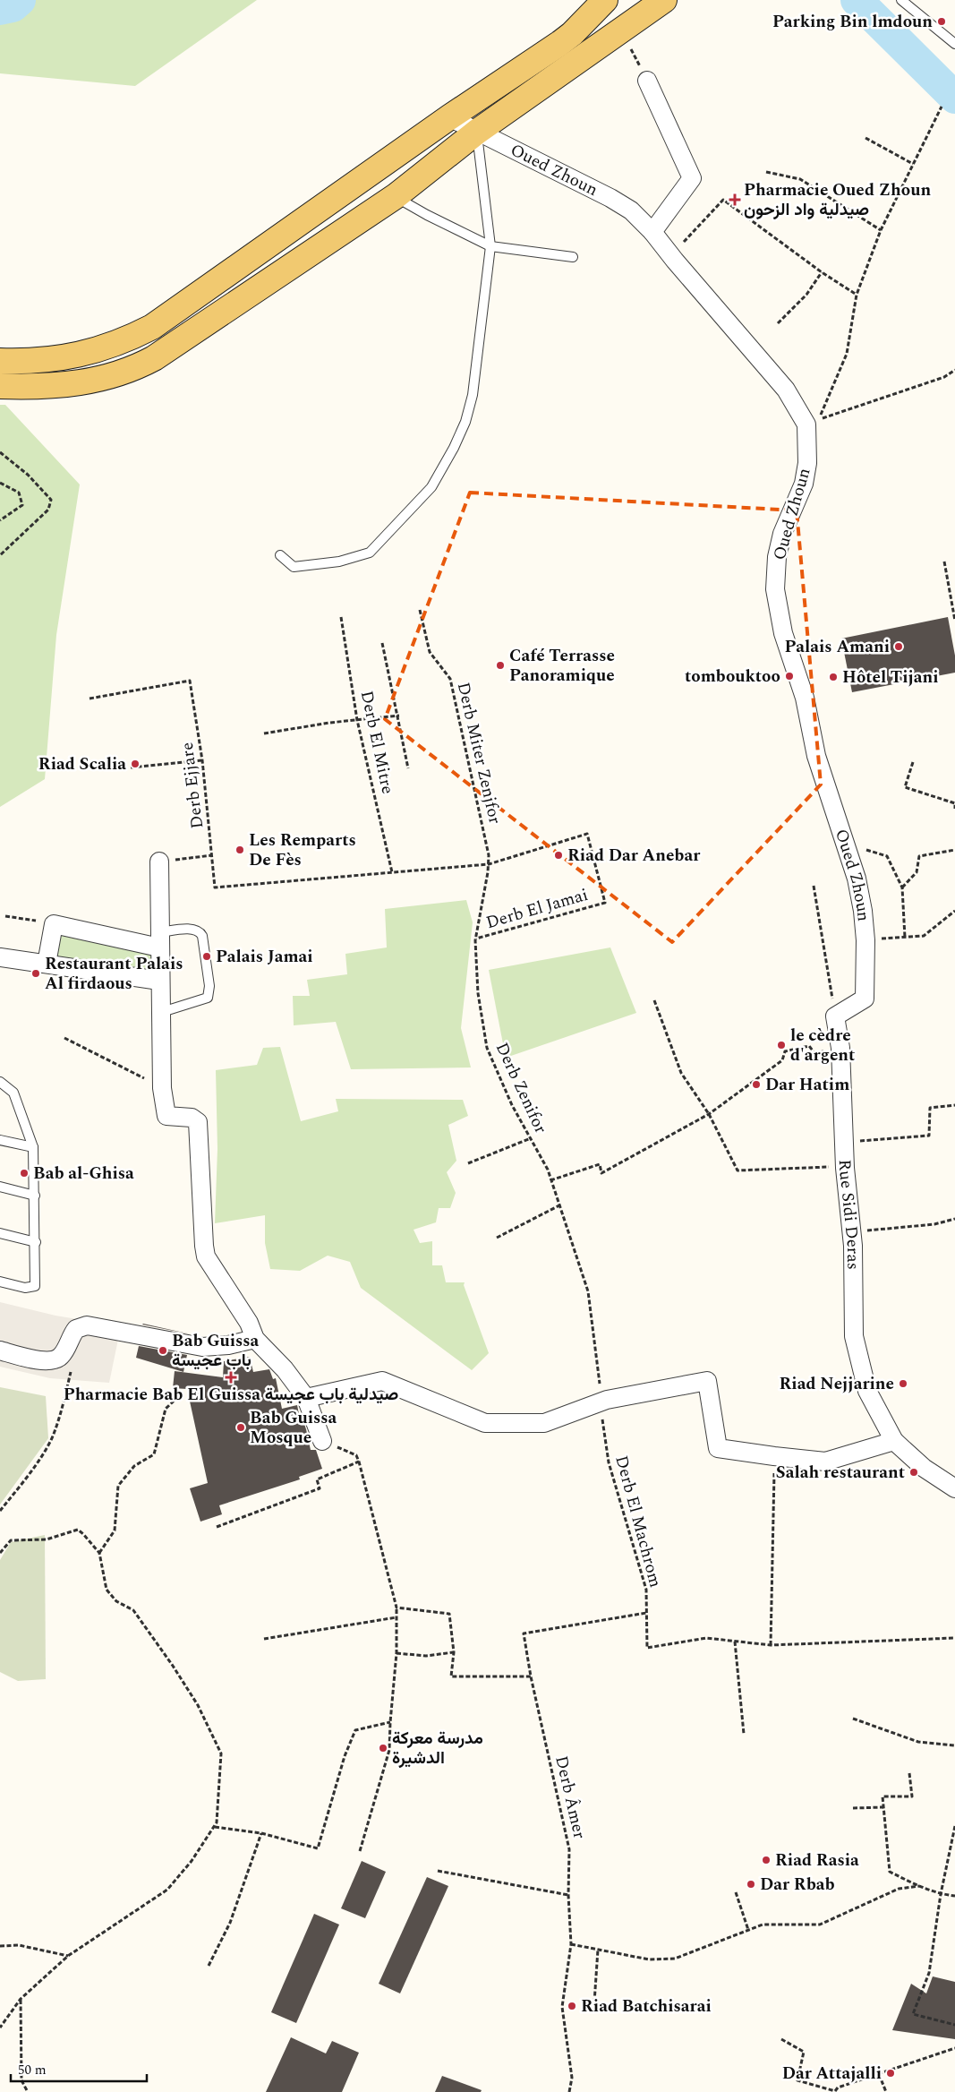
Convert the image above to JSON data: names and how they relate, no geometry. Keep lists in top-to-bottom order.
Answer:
{
  "streets": {
    "street": ["Oued Zhoun", "Rue Sidi Deras"],
    "path": [
      "Derb El Mitre",
      "Derb Miter Zenjfor",
      "Derb Ejjare",
      "Derb El Jamai",
      "Derb Zenifor",
      "Derb El Machrom",
      "Derb Âmer"
    ]
  },
  "crossings": [
    ["Oued Zhoun", "Rue Sidi Deras"],
    ["Derb El Mitre", "Derb Ejjare"],
    ["Derb Miter Zenjfor", "Derb Zenifor"],
    ["Derb El Jamai", "Derb Zenifor"],
    ["Derb Zenifor", "Derb El Machrom"],
    ["Derb El Machrom", "Derb Âmer"]
  ],
  "places": {
    "other": [
      "Parking Bin lmdoun",
      "Palais Amani",
      "Café Terrasse Panoramique",
      "tombouktoo",
      "Hôtel Tijani",
      "Riad Scalia",
      "Les Remparts De Fès",
      "Riad Dar Anebar",
      "Palais Jamai",
      "Restaurant Palais Al firdaous",
      "le cèdre d'argent",
      "Dar Hatim",
      "Bab al-Ghisa",
      "Bab Guissa باب عجيسة",
      "Riad Nejjarine",
      "Bab Guissa Mosque",
      "Salah restaurant",
      "مدرسة معركة الدشيرة",
      "Riad Rasia",
      "Dar Rbab",
      "Riad Batchisarai",
      "Dar Attajalli"
    ],
    "health": ["Pharmacie Oued Zhoun صيدلية واد الزحون", "Pharmacie Bab El Guissa صيدلية باب عجيسة"]
  },
  "scale_bar": "50 m"
}
